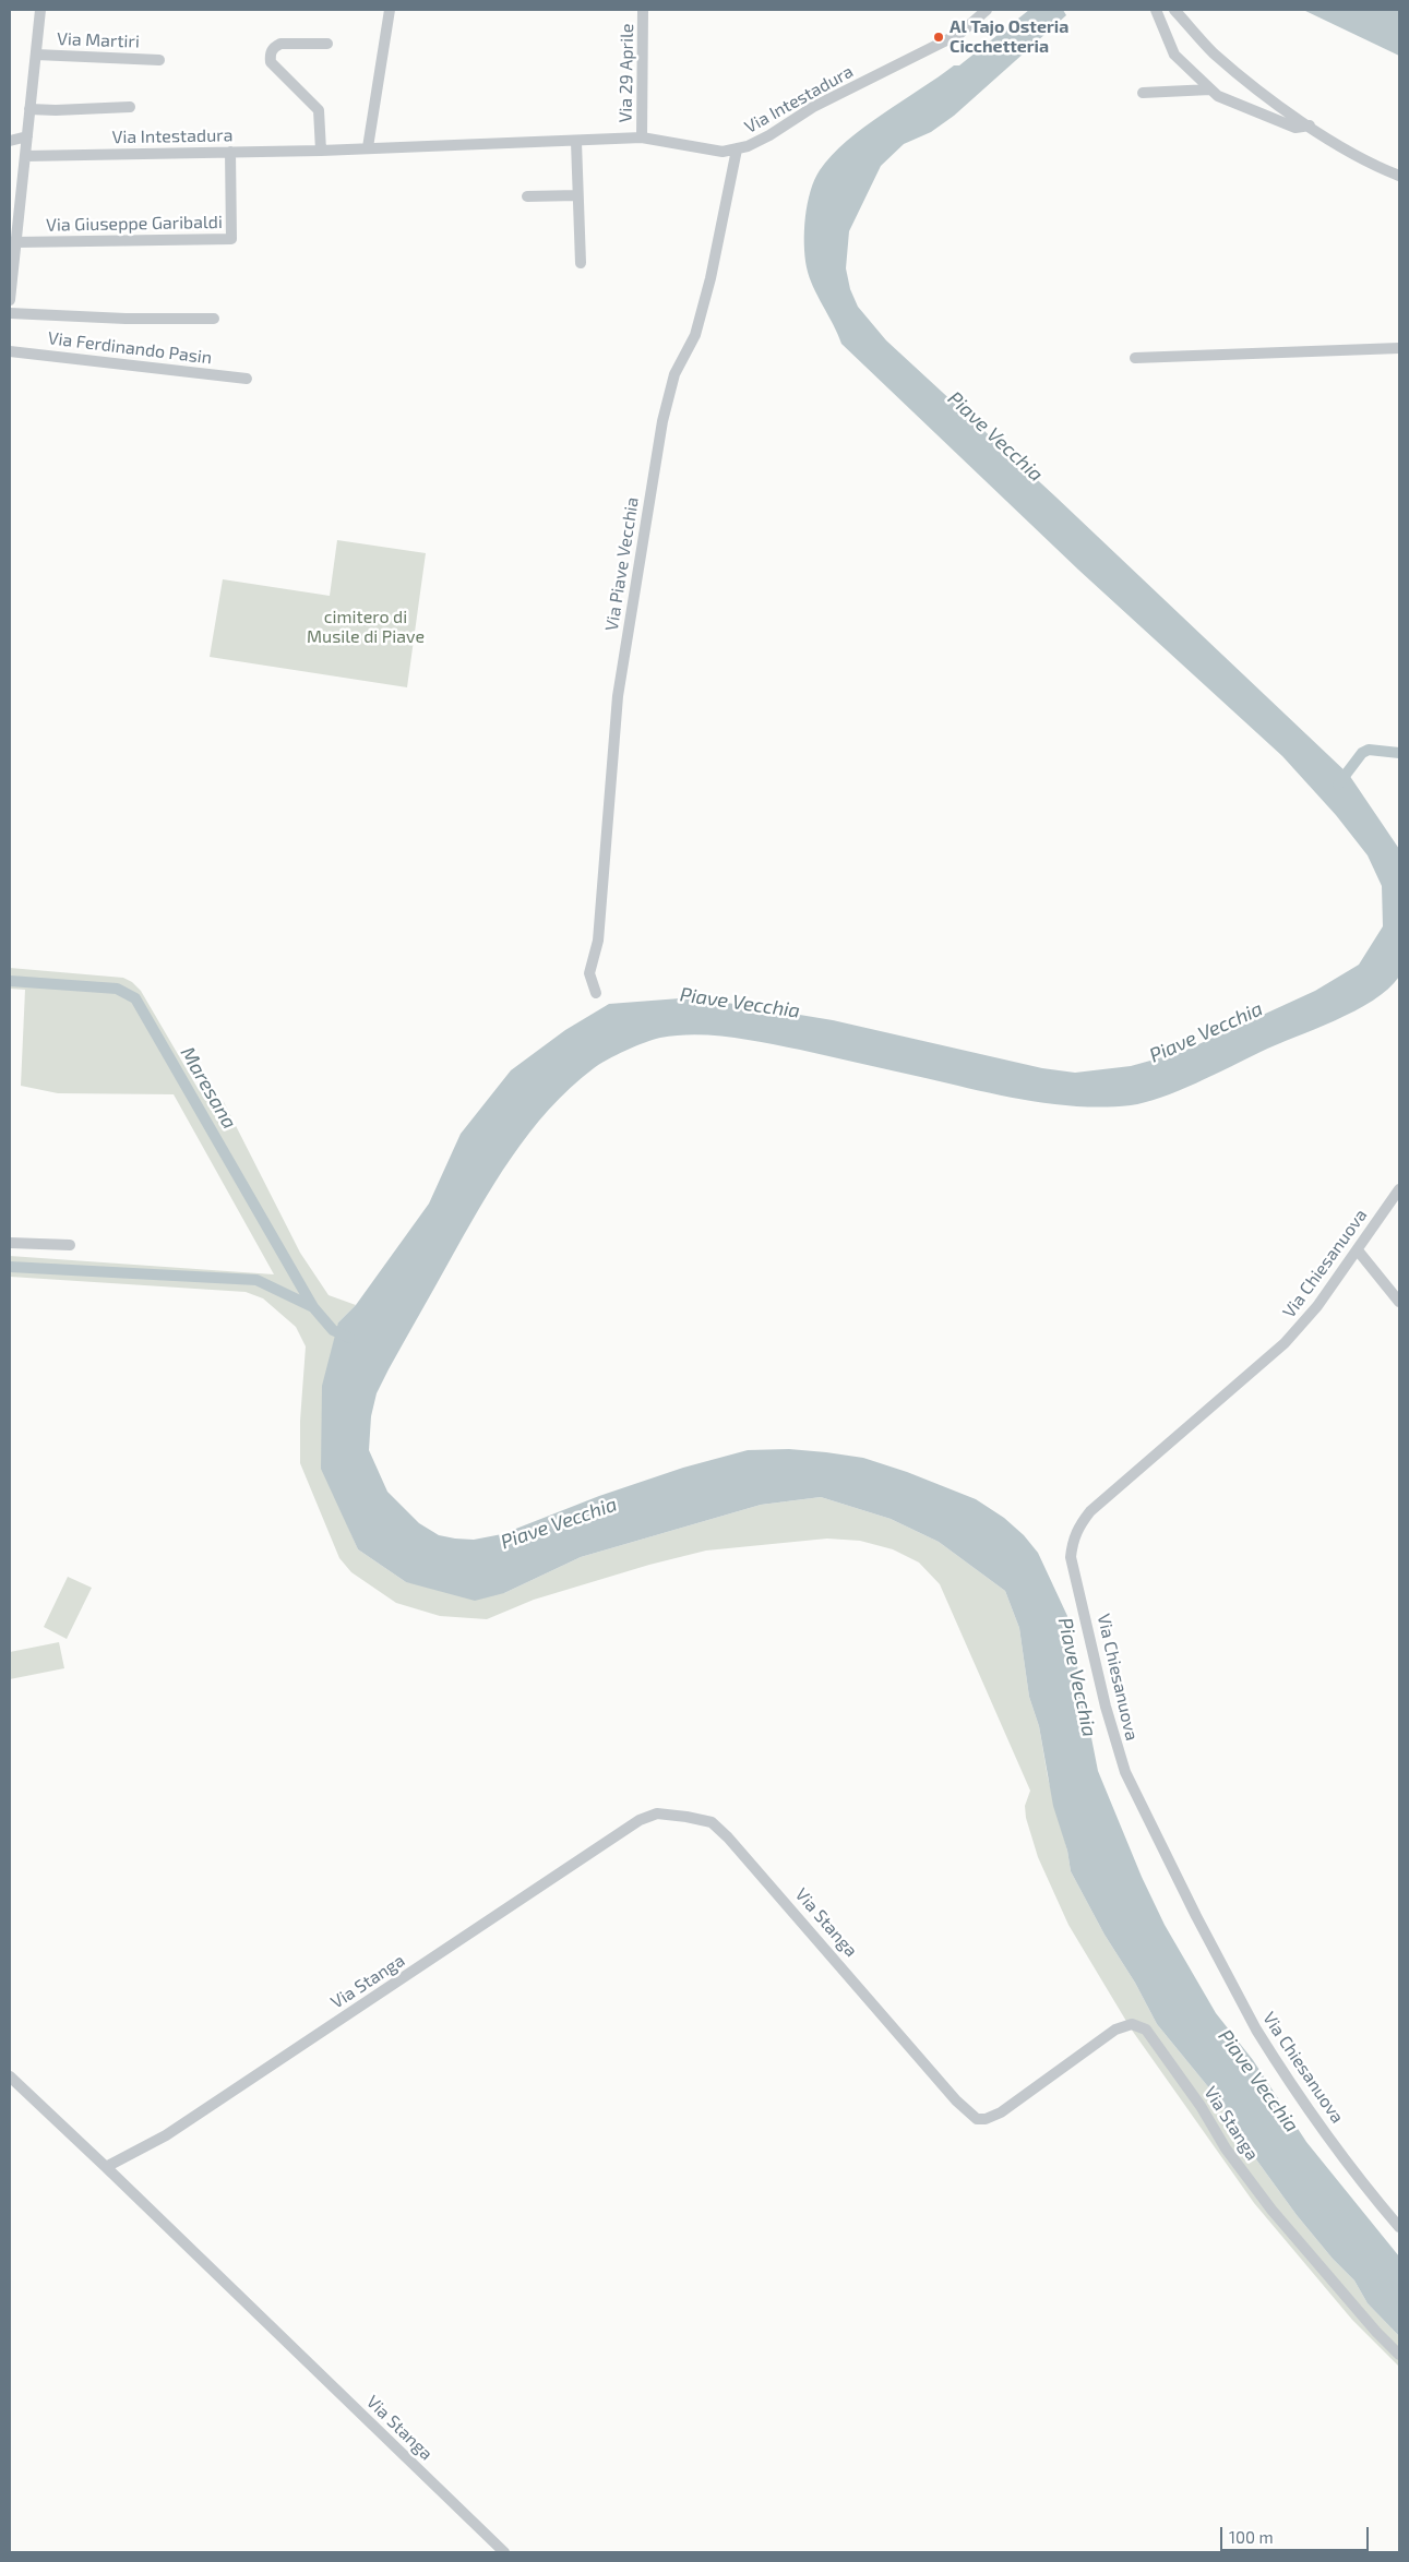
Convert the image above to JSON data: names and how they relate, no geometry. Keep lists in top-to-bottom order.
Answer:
{
  "streets": {
    "street": [
      "Via Martiri",
      "Via 29 Aprile",
      "Via Intestadura",
      "Via Giuseppe Garibaldi",
      "Via Ferdinando Pasin",
      "Via Piave Vecchia",
      "Via Chiesanuova",
      "Via Stanga"
    ]
  },
  "crossings": [
    ["Via Martiri", "Via Intestadura"],
    ["Via Martiri", "Via Giuseppe Garibaldi"],
    ["Via 29 Aprile", "Via Intestadura"],
    ["Via Intestadura", "Via Giuseppe Garibaldi"],
    ["Via Intestadura", "Via Piave Vecchia"]
  ],
  "water": ["Piave Vecchia", "Maresana"],
  "parks": ["cimitero di Musile di Piave"],
  "places": ["Al Tajo Osteria Cicchetteria"],
  "scale_bar": "100 m"
}
